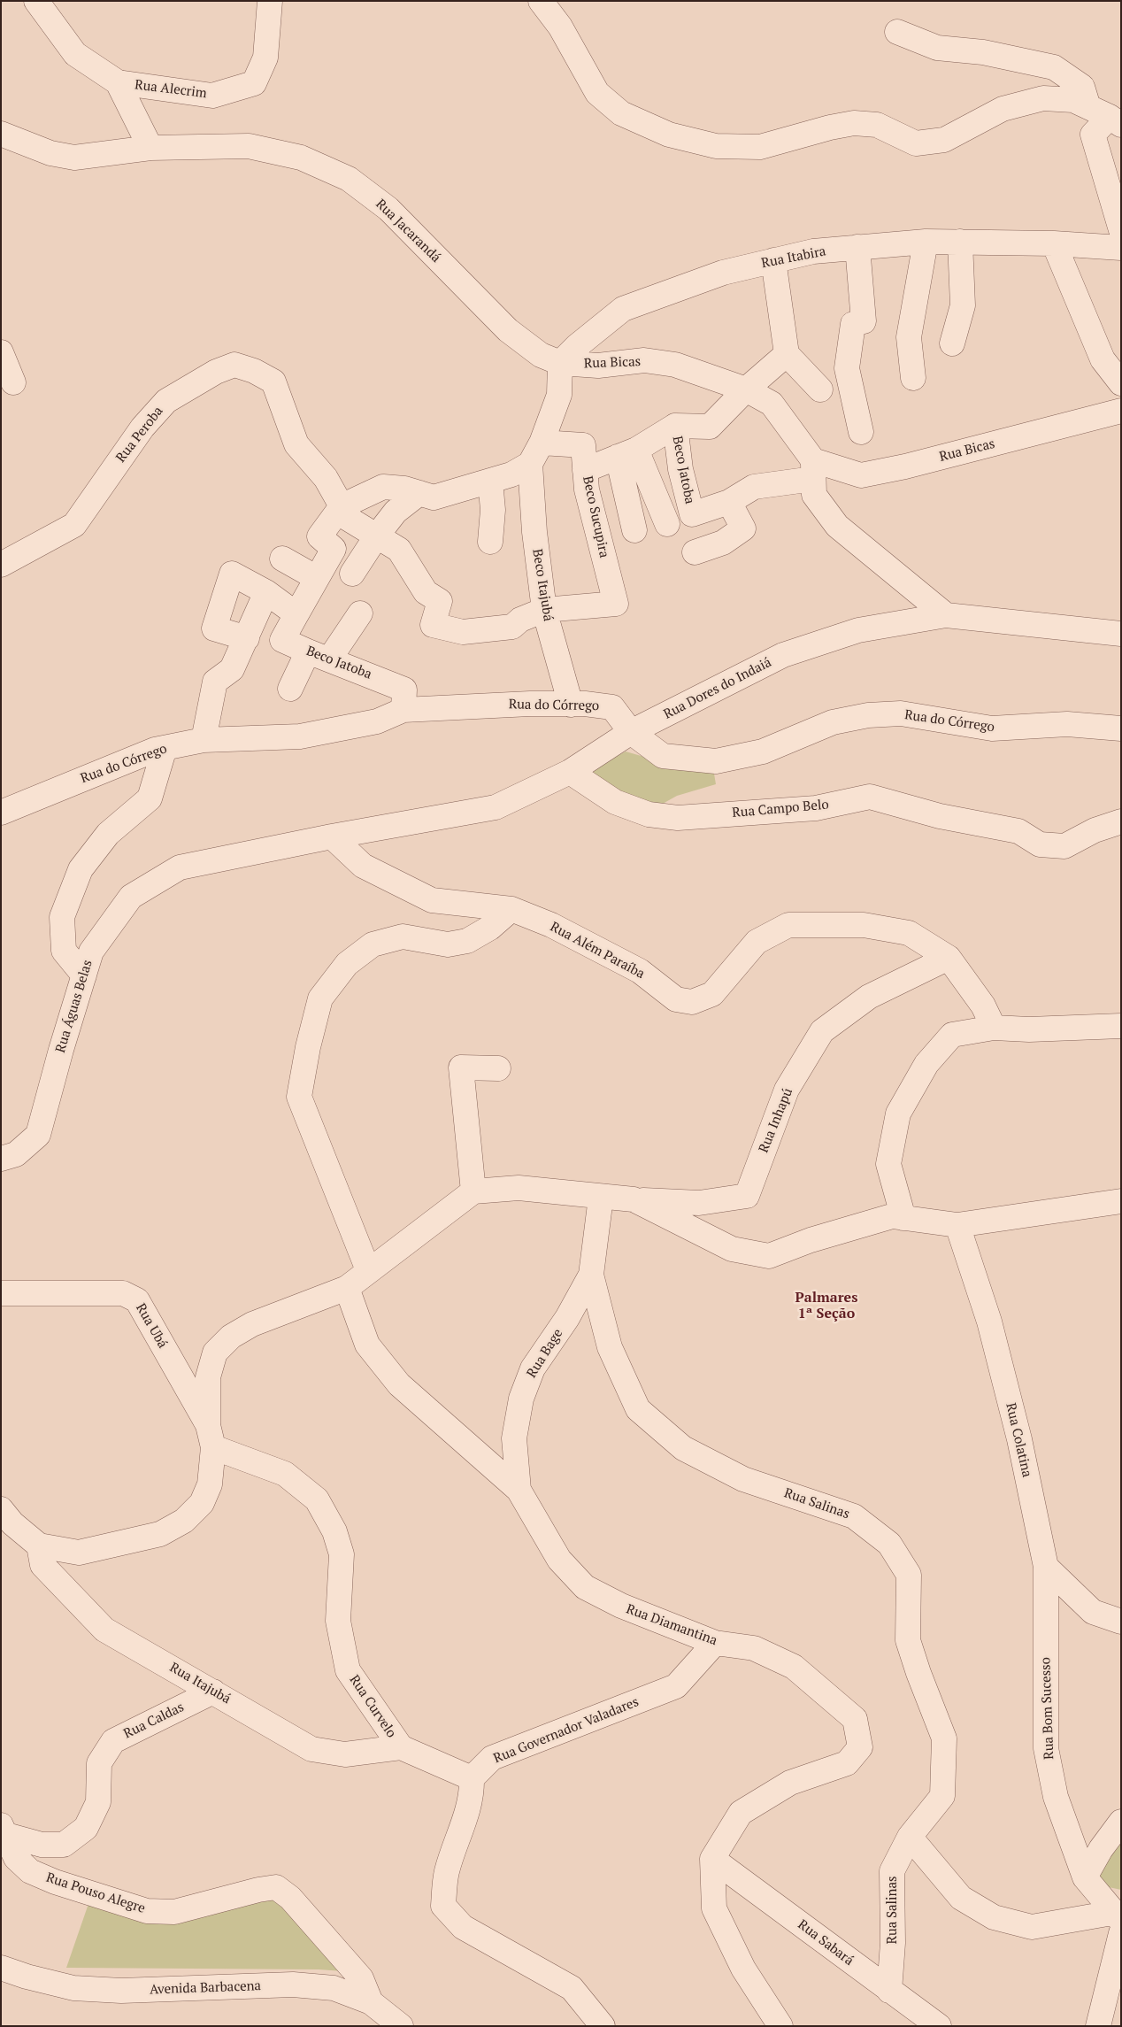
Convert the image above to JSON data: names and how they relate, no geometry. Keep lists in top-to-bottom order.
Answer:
{
  "streets": {
    "street": [
      "Rua Alecrim",
      "Rua Jacarandá",
      "Rua Itabira",
      "Rua Bicas",
      "Rua Peroba",
      "Beco Jatoba",
      "Beco Sucupira",
      "Beco Itajubá",
      "Rua Dores do Indaiá",
      "Rua do Córrego",
      "Rua Campo Belo",
      "Rua Além Paraíba",
      "Rua Águas Belas",
      "Rua Inhapú",
      "Rua Ubá",
      "Rua Bage",
      "Rua Colatina",
      "Rua Salinas",
      "Rua Diamantina",
      "Rua Itajubá",
      "Rua Curvelo",
      "Rua Bom Sucesso",
      "Rua Caldas",
      "Rua Governador Valadares",
      "Rua Pouso Alegre",
      "Rua Sabará",
      "Avenida Barbacena"
    ]
  },
  "crossings": [
    ["Rua Jacarandá", "Rua Itabira"],
    ["Rua Jacarandá", "Rua Bicas"],
    ["Rua Itabira", "Rua Bicas"],
    ["Rua Bicas", "Beco Jatoba"],
    ["Rua Bicas", "Rua Dores do Indaiá"],
    ["Beco Jatoba", "Beco Sucupira"],
    ["Beco Jatoba", "Rua do Córrego"],
    ["Beco Sucupira", "Beco Itajubá"],
    ["Beco Itajubá", "Rua do Córrego"],
    ["Rua Dores do Indaiá", "Rua do Córrego"],
    ["Rua Dores do Indaiá", "Rua Campo Belo"],
    ["Rua Dores do Indaiá", "Rua Além Paraíba"],
    ["Rua Dores do Indaiá", "Rua Águas Belas"],
    ["Rua Além Paraíba", "Rua Águas Belas"],
    ["Rua Além Paraíba", "Rua Inhapú"],
    ["Rua Ubá", "Rua Curvelo"],
    ["Rua Bage", "Rua Salinas"],
    ["Rua Bage", "Rua Diamantina"],
    ["Rua Colatina", "Rua Bom Sucesso"],
    ["Rua Salinas", "Rua Sabará"],
    ["Rua Diamantina", "Rua Governador Valadares"],
    ["Rua Diamantina", "Rua Sabará"],
    ["Rua Itajubá", "Rua Curvelo"],
    ["Rua Itajubá", "Rua Caldas"],
    ["Rua Curvelo", "Rua Governador Valadares"],
    ["Rua Caldas", "Rua Pouso Alegre"],
    ["Rua Pouso Alegre", "Avenida Barbacena"]
  ],
  "districts": ["Palmares 1ª Seção"]
}
